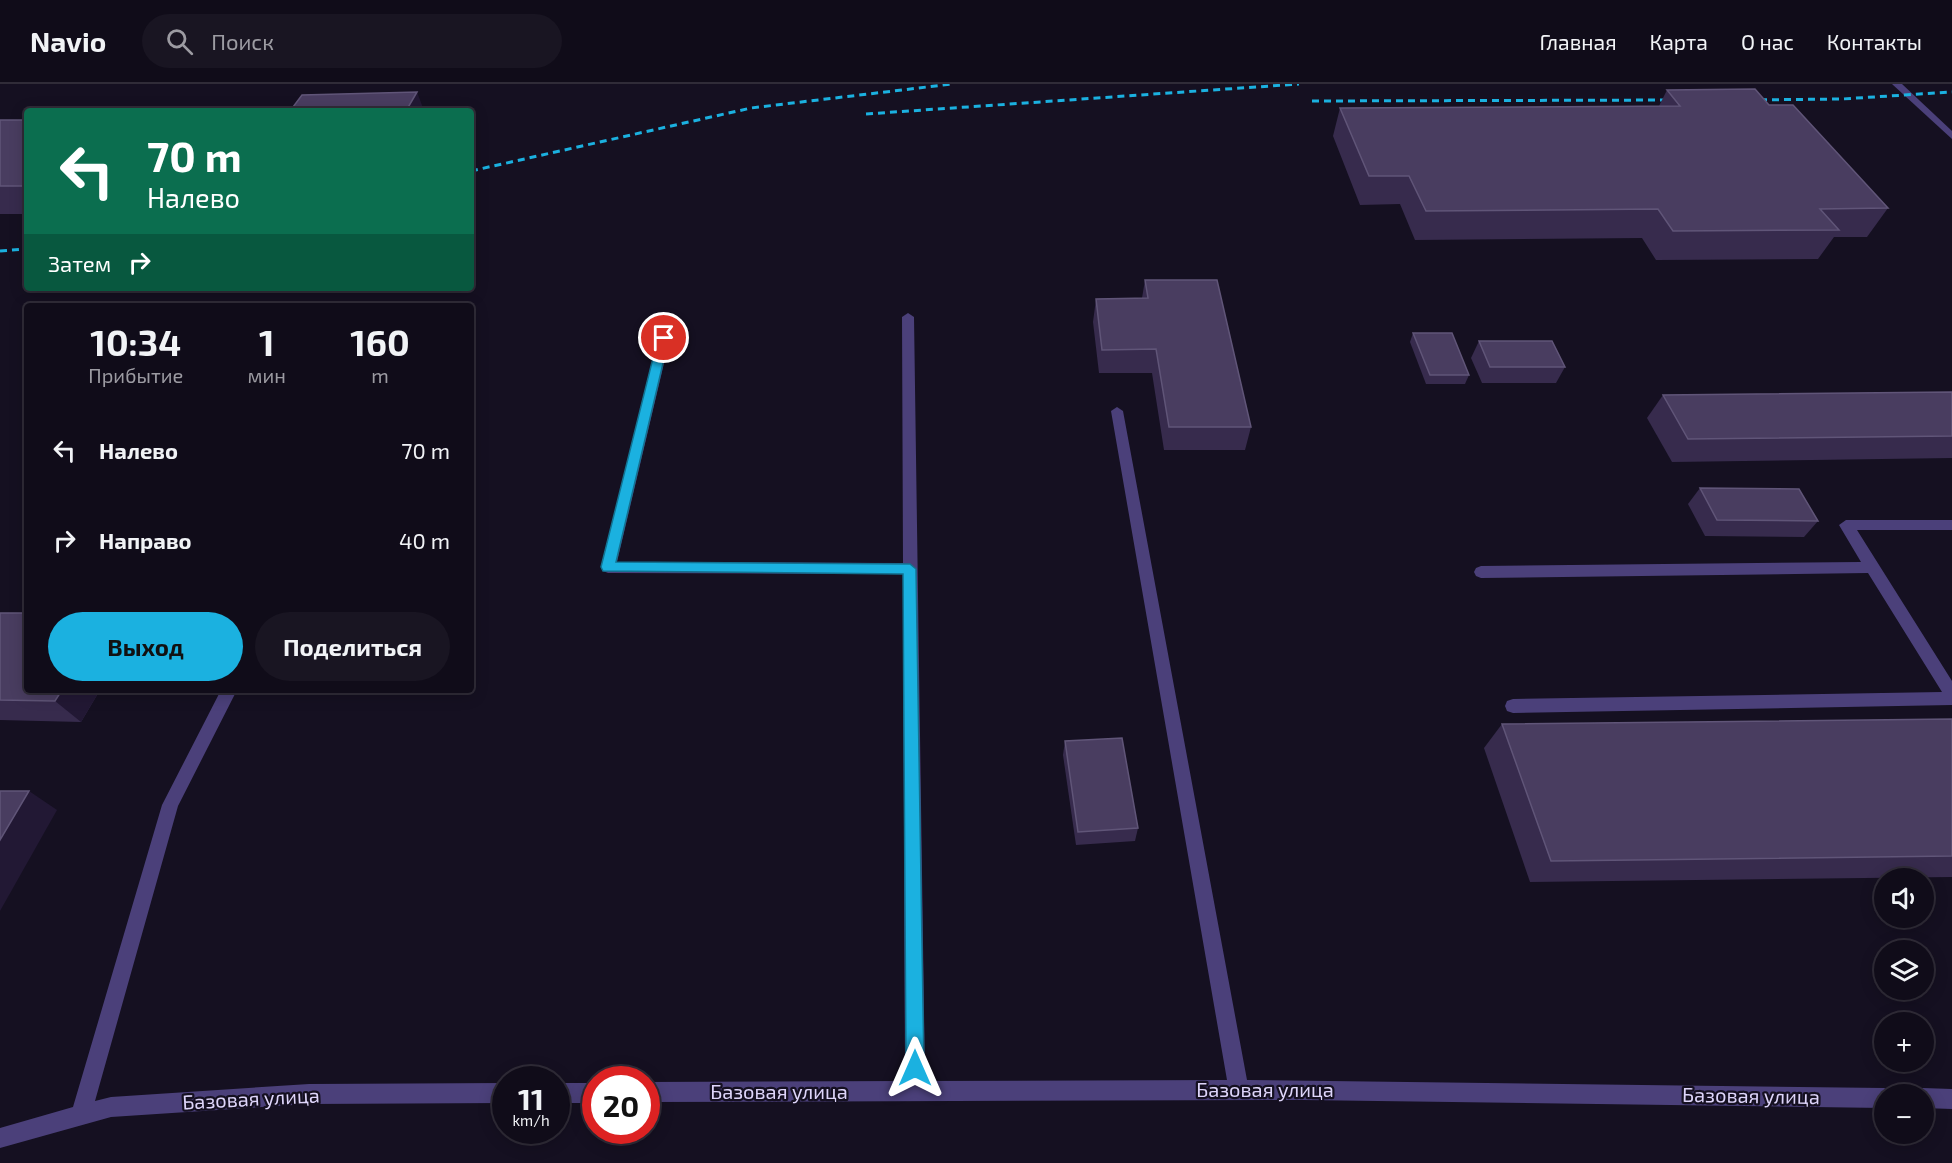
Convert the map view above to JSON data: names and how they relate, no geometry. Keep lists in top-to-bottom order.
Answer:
{
  "streets": {
    "street": ["Базовая улица"]
  },
  "page": {
    "header": "Navio",
    "search": "Поиск",
    "nav": [
      "Главная",
      "Карта",
      "О нас",
      "Контакты"
    ],
    "turn": ["70 m", "Налево"],
    "then": "Затем",
    "eta": [
      "10:34",
      "Прибытие",
      "1",
      "мин",
      "160",
      "m"
    ],
    "list": [
      {
        "name": "Налево",
        "value": "70 m"
      },
      {
        "name": "Направо",
        "value": "40 m"
      }
    ],
    "buttons": ["Выход", "Поделиться"],
    "map_buttons": ["+", "−"],
    "speed": "11 km/h",
    "limit": "20"
  }
}
